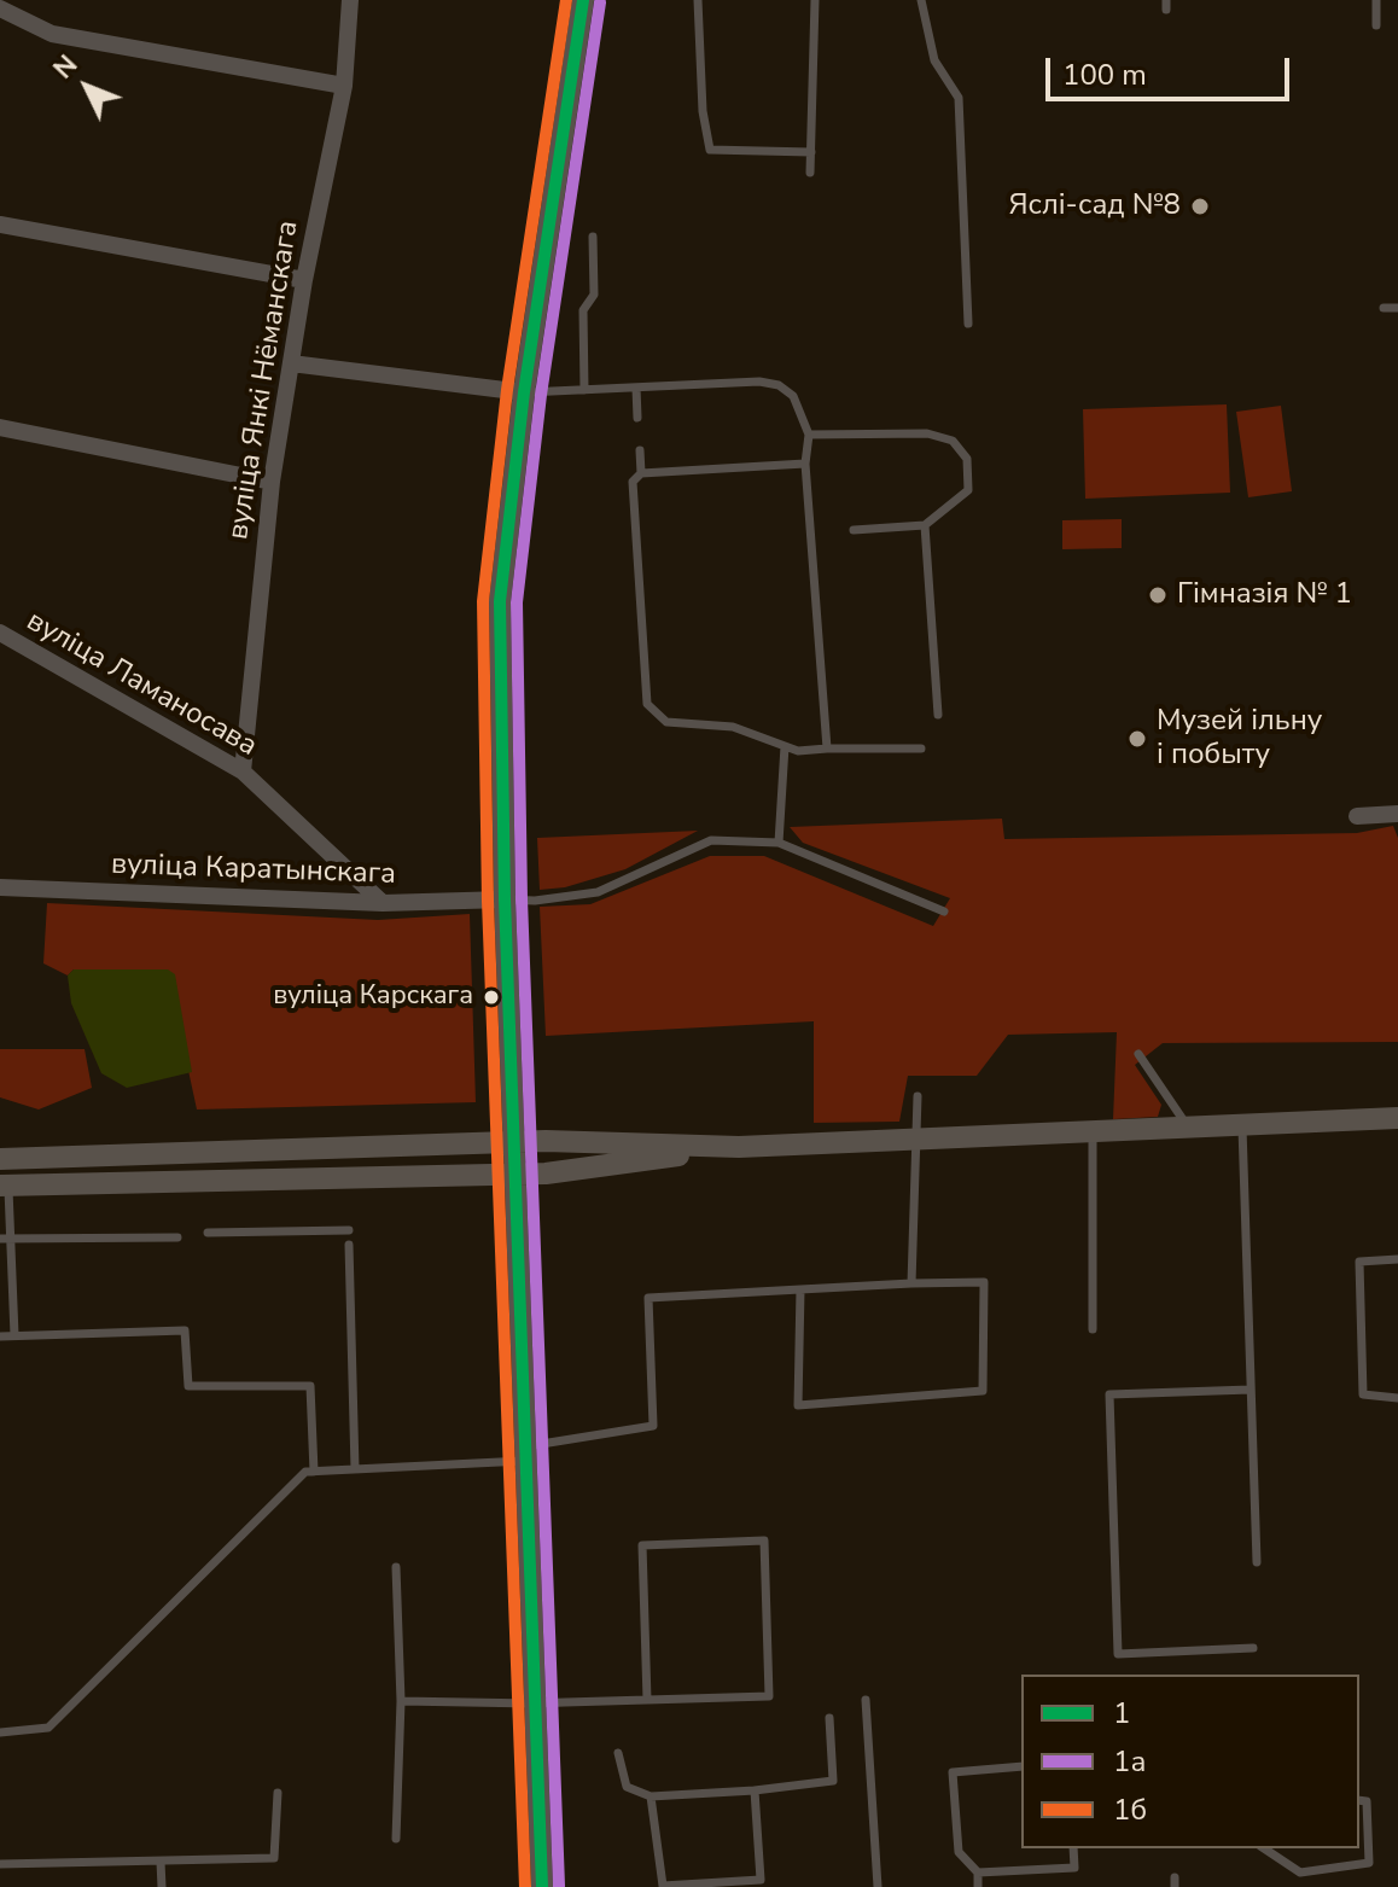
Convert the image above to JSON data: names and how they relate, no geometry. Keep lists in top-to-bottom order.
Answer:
{
  "streets": {
    "street": ["вуліца Янкі Нёманскага", "вуліца Ламаносава", "вуліца Каратынскага"]
  },
  "crossings": [
    ["вуліца Янкі Нёманскага", "вуліца Ламаносава"],
    ["вуліца Ламаносава", "вуліца Каратынскага"]
  ],
  "places": [
    "Яслі-сад №8",
    "Гімназія № 1",
    "Музей ільну і побыту",
    "вуліца Карскага"
  ],
  "lines": ["transit line 1", "transit line 1б", "transit line 1а"],
  "legend": ["1", "1а", "1б"],
  "scale_bar": "100 m",
  "north": "top left"
}
